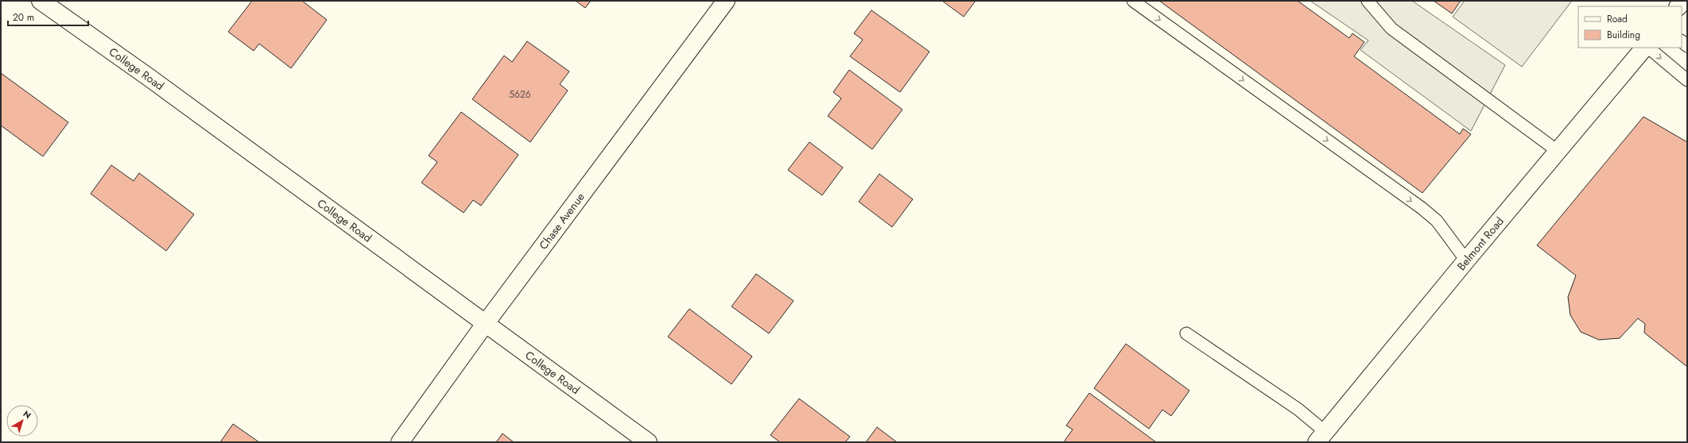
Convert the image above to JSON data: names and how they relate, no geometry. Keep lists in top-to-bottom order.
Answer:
{
  "streets": {
    "street": ["College Road", "Chase Avenue", "Belmont Road"]
  },
  "crossings": [
    ["College Road", "Chase Avenue"]
  ],
  "house_numbers": ["5626"],
  "legend": ["Road", "Building"],
  "scale_bar": "20 m",
  "north": "top right"
}
